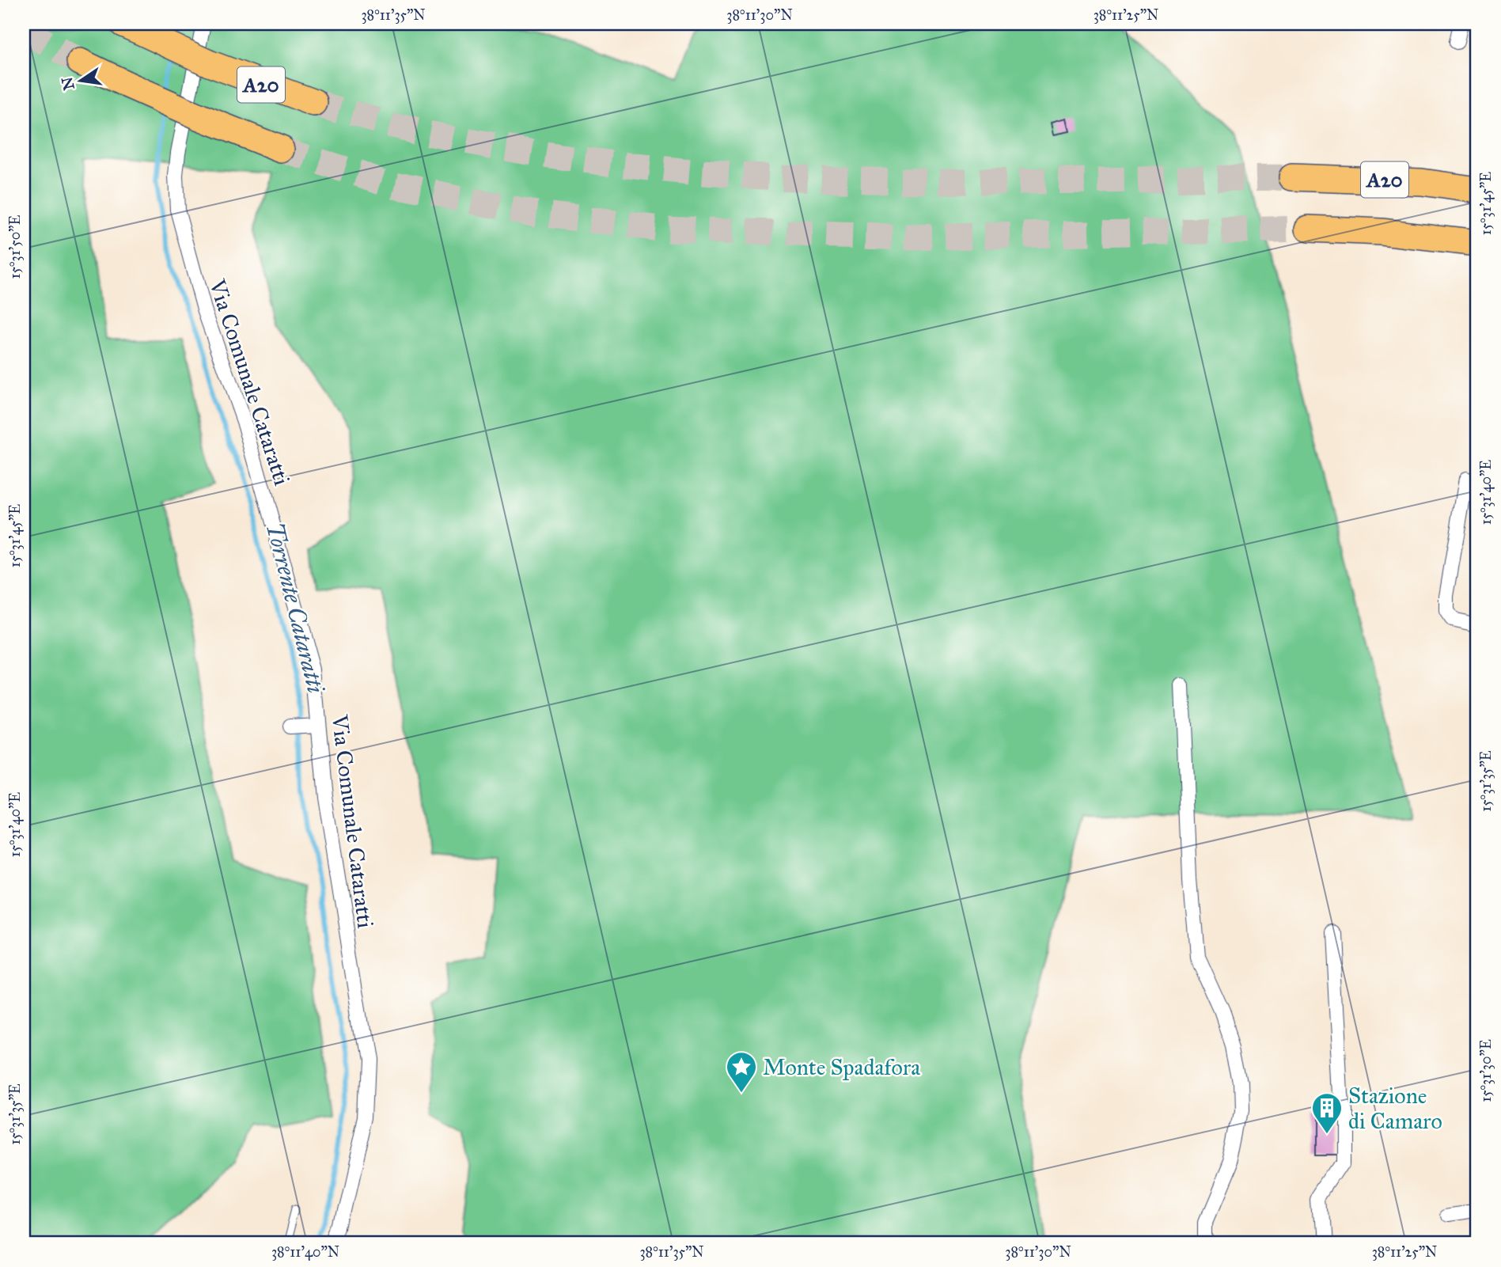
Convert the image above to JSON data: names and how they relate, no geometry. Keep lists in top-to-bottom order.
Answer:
{
  "streets": {
    "highway": ["A20"],
    "street": ["Via Comunale Cataratti"]
  },
  "water": ["Torrente Cataratti"],
  "places": {
    "place": ["Monte Spadafora"],
    "building": ["Stazione di Camaro"]
  },
  "north": "left",
  "coordinates": [
    "38°11'35\"N",
    "38°11'30\"N",
    "38°11'25\"N",
    "15°31'45\"E",
    "15°31'50\"E",
    "15°31'40\"E",
    "15°31'35\"E",
    "15°31'30\"E",
    "38°11'40\"N"
  ]
}
